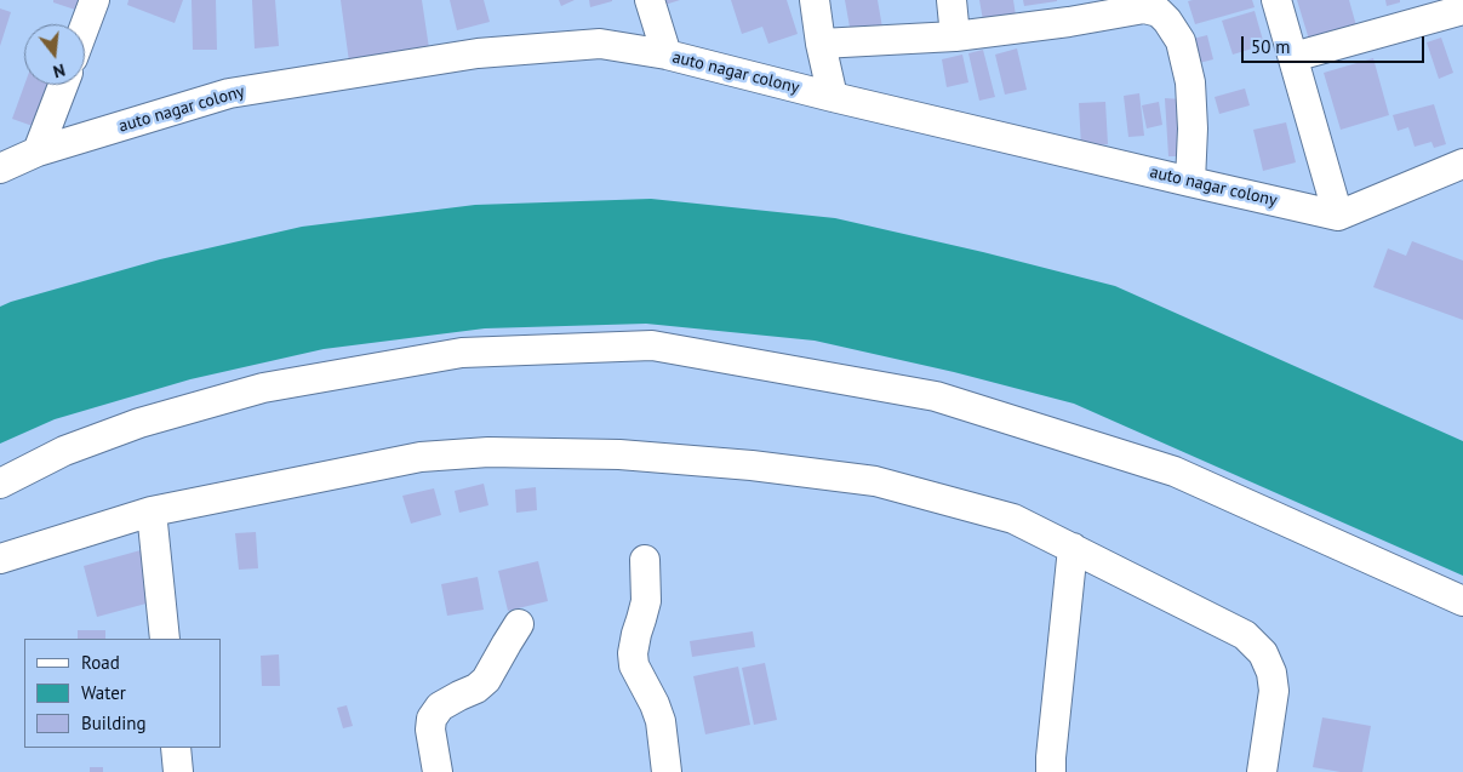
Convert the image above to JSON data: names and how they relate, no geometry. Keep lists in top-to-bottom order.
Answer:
{
  "streets": {
    "street": ["auto nagar colony"]
  },
  "legend": ["Road", "Water", "Building"],
  "scale_bar": "50 m",
  "north": "bottom"
}
